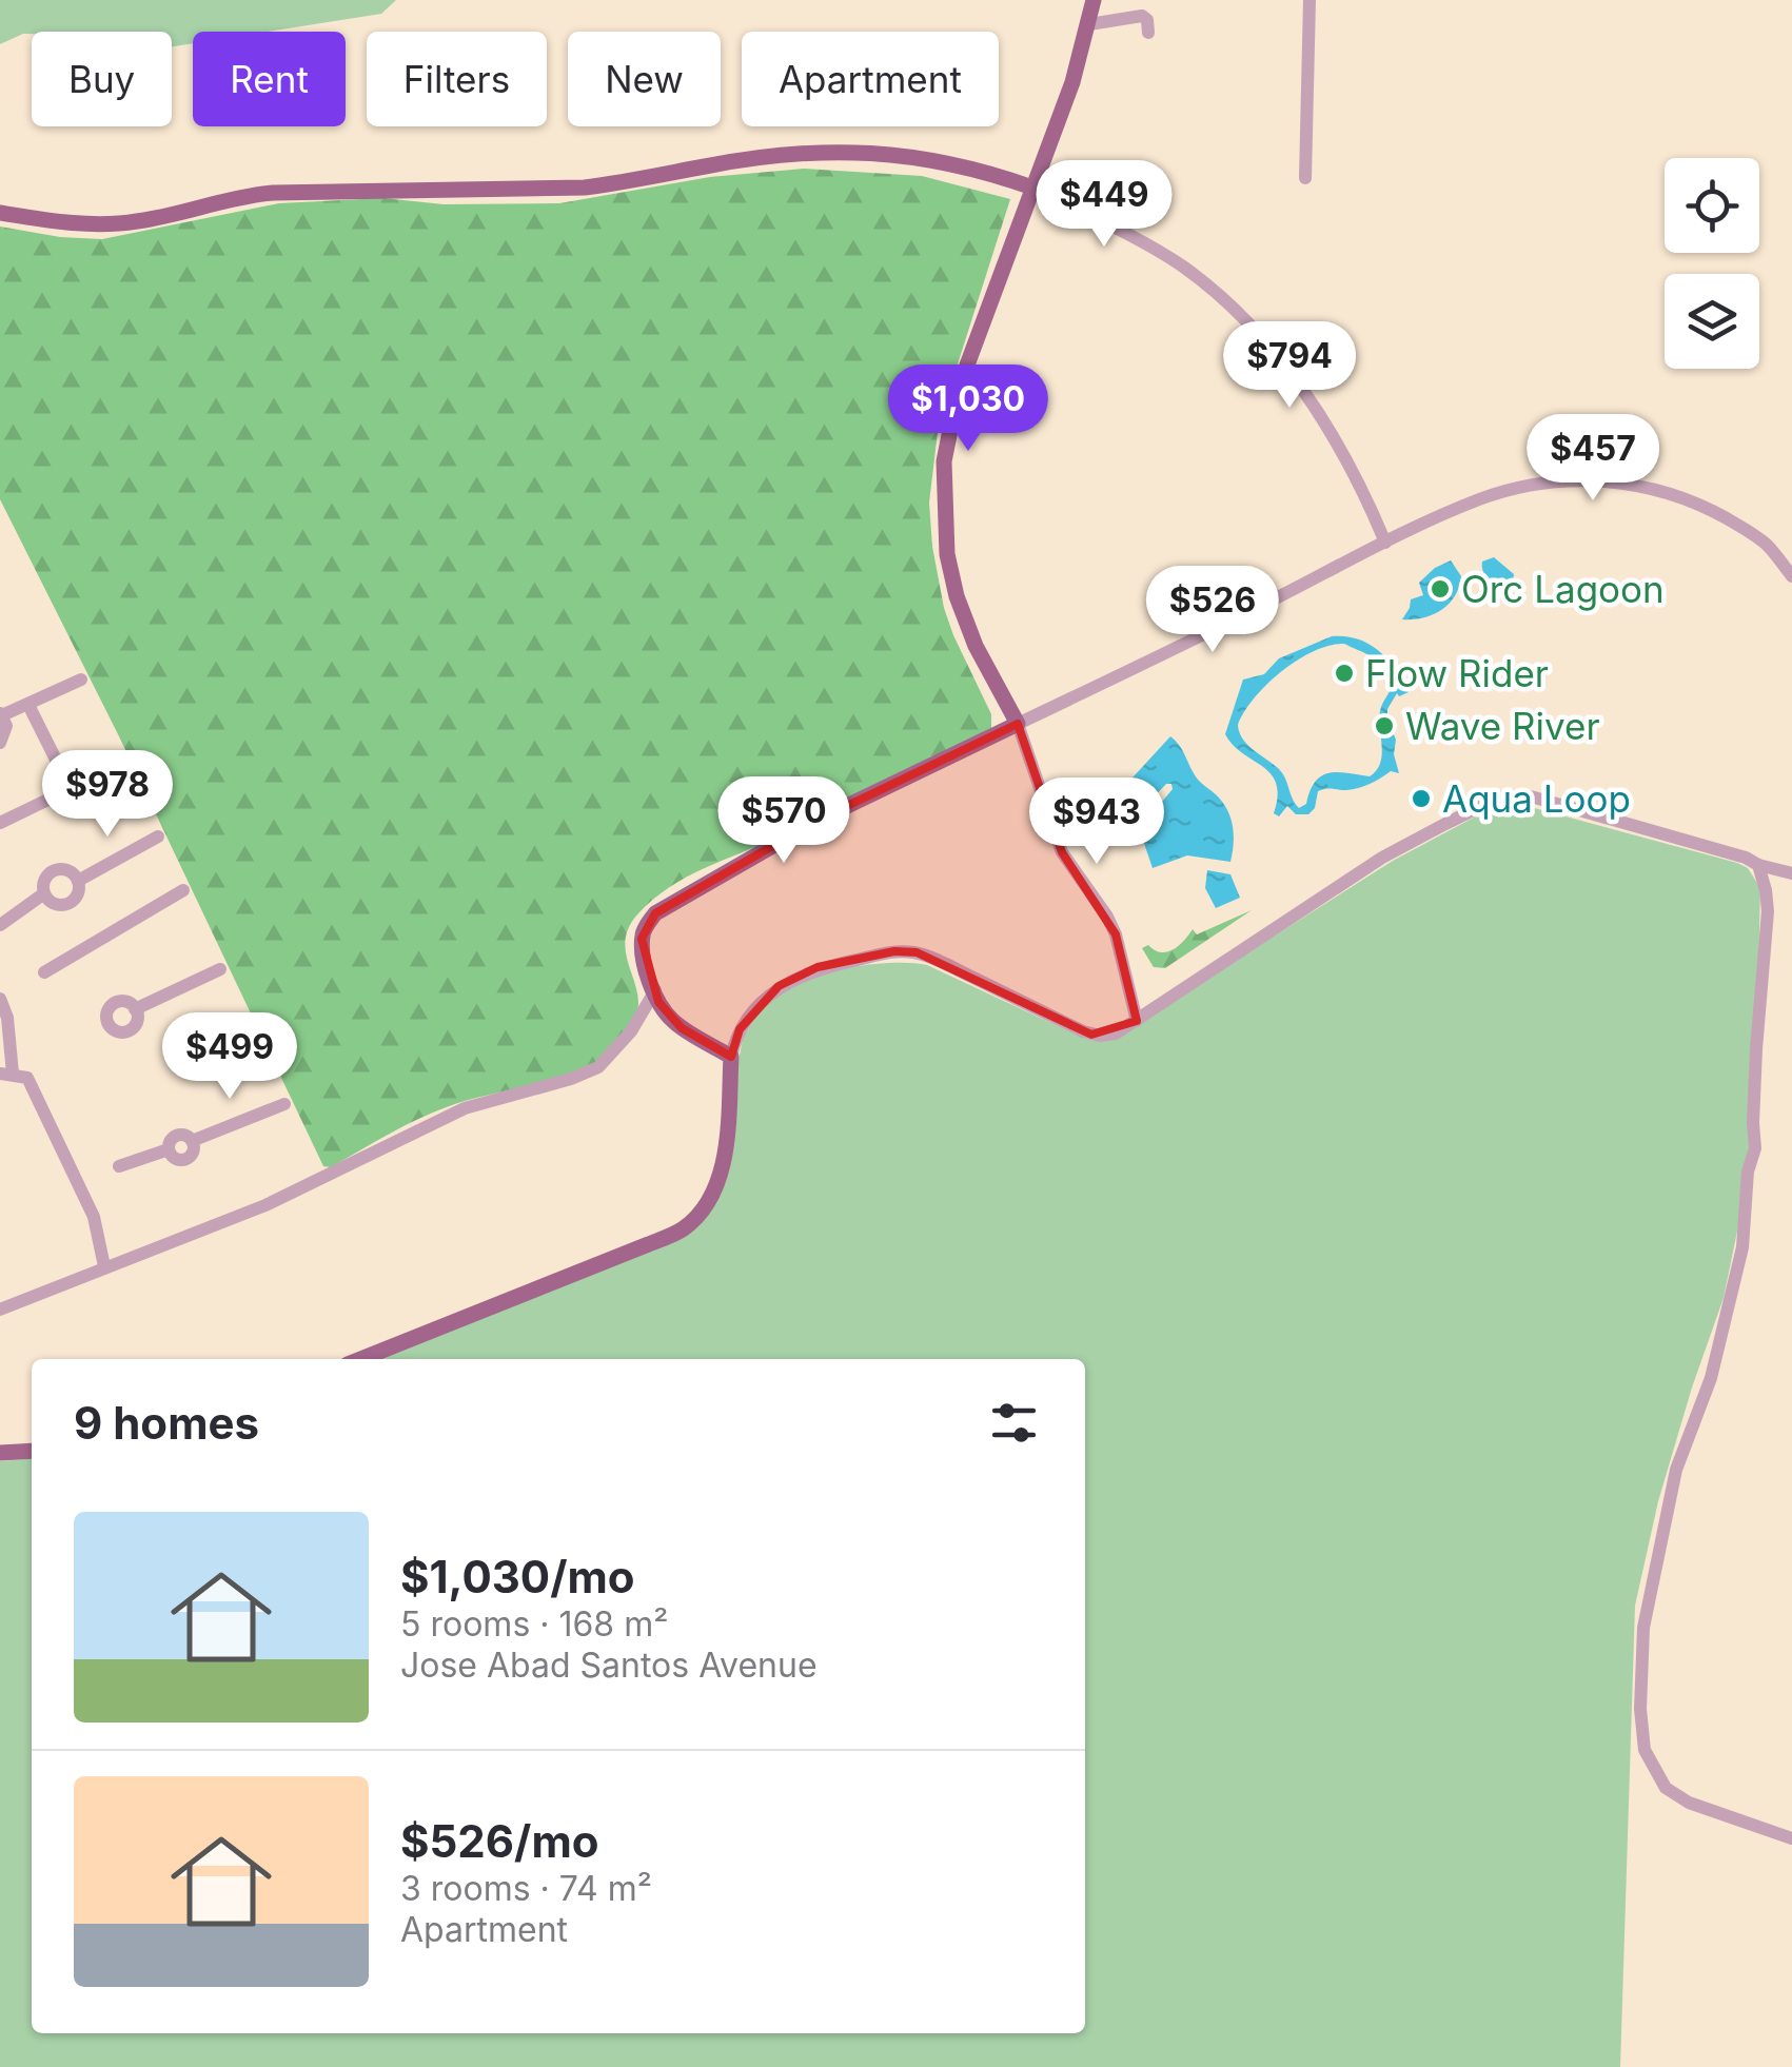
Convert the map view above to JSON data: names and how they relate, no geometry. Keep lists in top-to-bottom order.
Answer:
{
  "places": [
    "Orc Lagoon",
    "Flow Rider",
    "Wave River",
    "Aqua Loop"
  ],
  "page": {
    "chip": [
      "Buy",
      "Rent",
      "Filters",
      "New",
      "Apartment"
    ],
    "price": [
      "$449",
      "$794",
      "$1,030",
      "$457",
      "$526",
      "$978",
      "$570",
      "$943",
      "$499"
    ],
    "heading": "9 homes",
    "list": [
      {
        "name": "$1,030/mo",
        "note": "5 rooms · 168 m² · Jose Abad Santos Avenue"
      },
      {
        "name": "$526/mo",
        "note": "3 rooms · 74 m² · Apartment"
      }
    ]
  }
}
